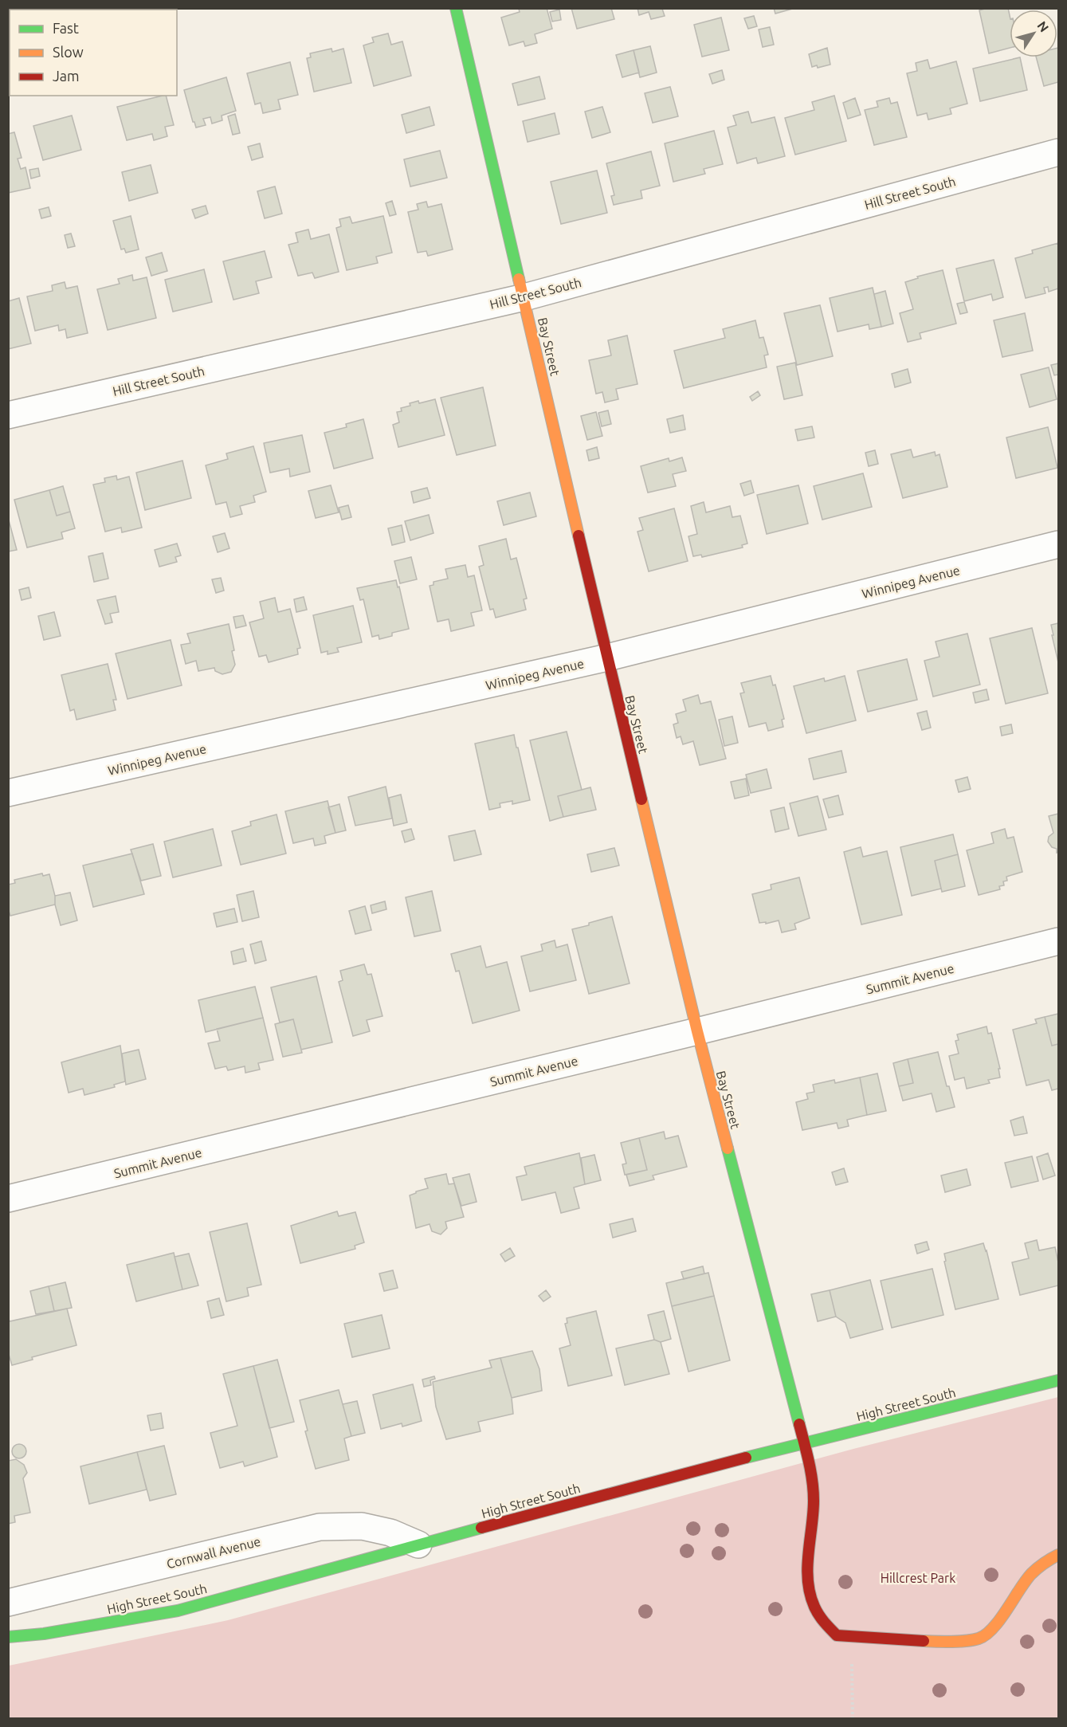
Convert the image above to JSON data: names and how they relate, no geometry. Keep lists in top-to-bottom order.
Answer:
{
  "streets": {
    "street": [
      "Hill Street South",
      "Bay Street",
      "Winnipeg Avenue",
      "Summit Avenue",
      "High Street South",
      "Cornwall Avenue"
    ]
  },
  "crossings": [
    ["Hill Street South", "Bay Street"],
    ["Bay Street", "Winnipeg Avenue"],
    ["Bay Street", "Summit Avenue"],
    ["Bay Street", "High Street South"],
    ["High Street South", "Cornwall Avenue"]
  ],
  "parks": ["Hillcrest Park"],
  "legend": ["Fast", "Slow", "Jam"],
  "north": "top right"
}
